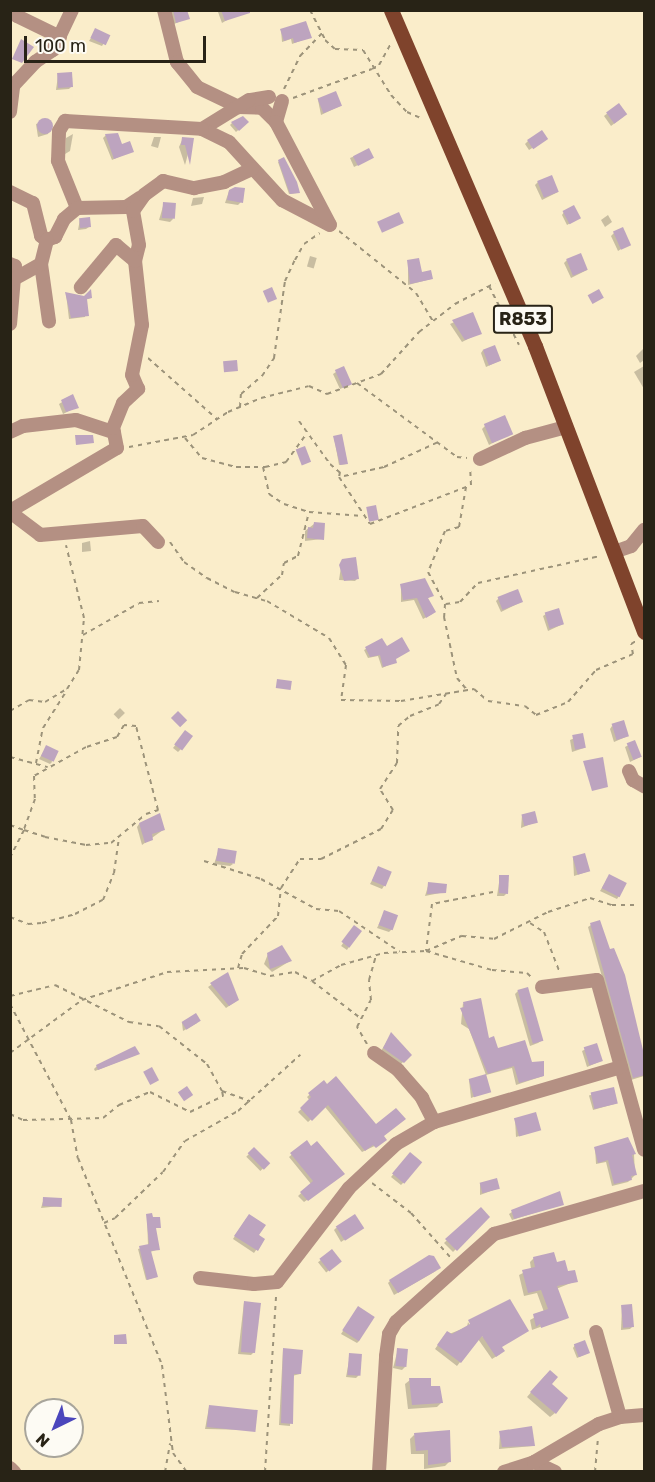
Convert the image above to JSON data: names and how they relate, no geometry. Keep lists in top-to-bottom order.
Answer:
{
  "streets": {
    "main road": ["R853"]
  },
  "scale_bar": "100 m",
  "north": "bottom left"
}
